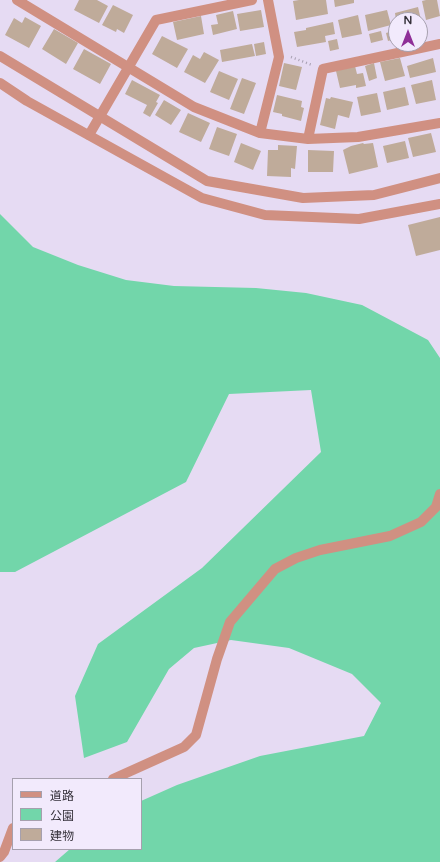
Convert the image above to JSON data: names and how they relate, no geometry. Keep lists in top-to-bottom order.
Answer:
{
  "legend": ["道路", "公園", "建物"],
  "north": "top"
}
